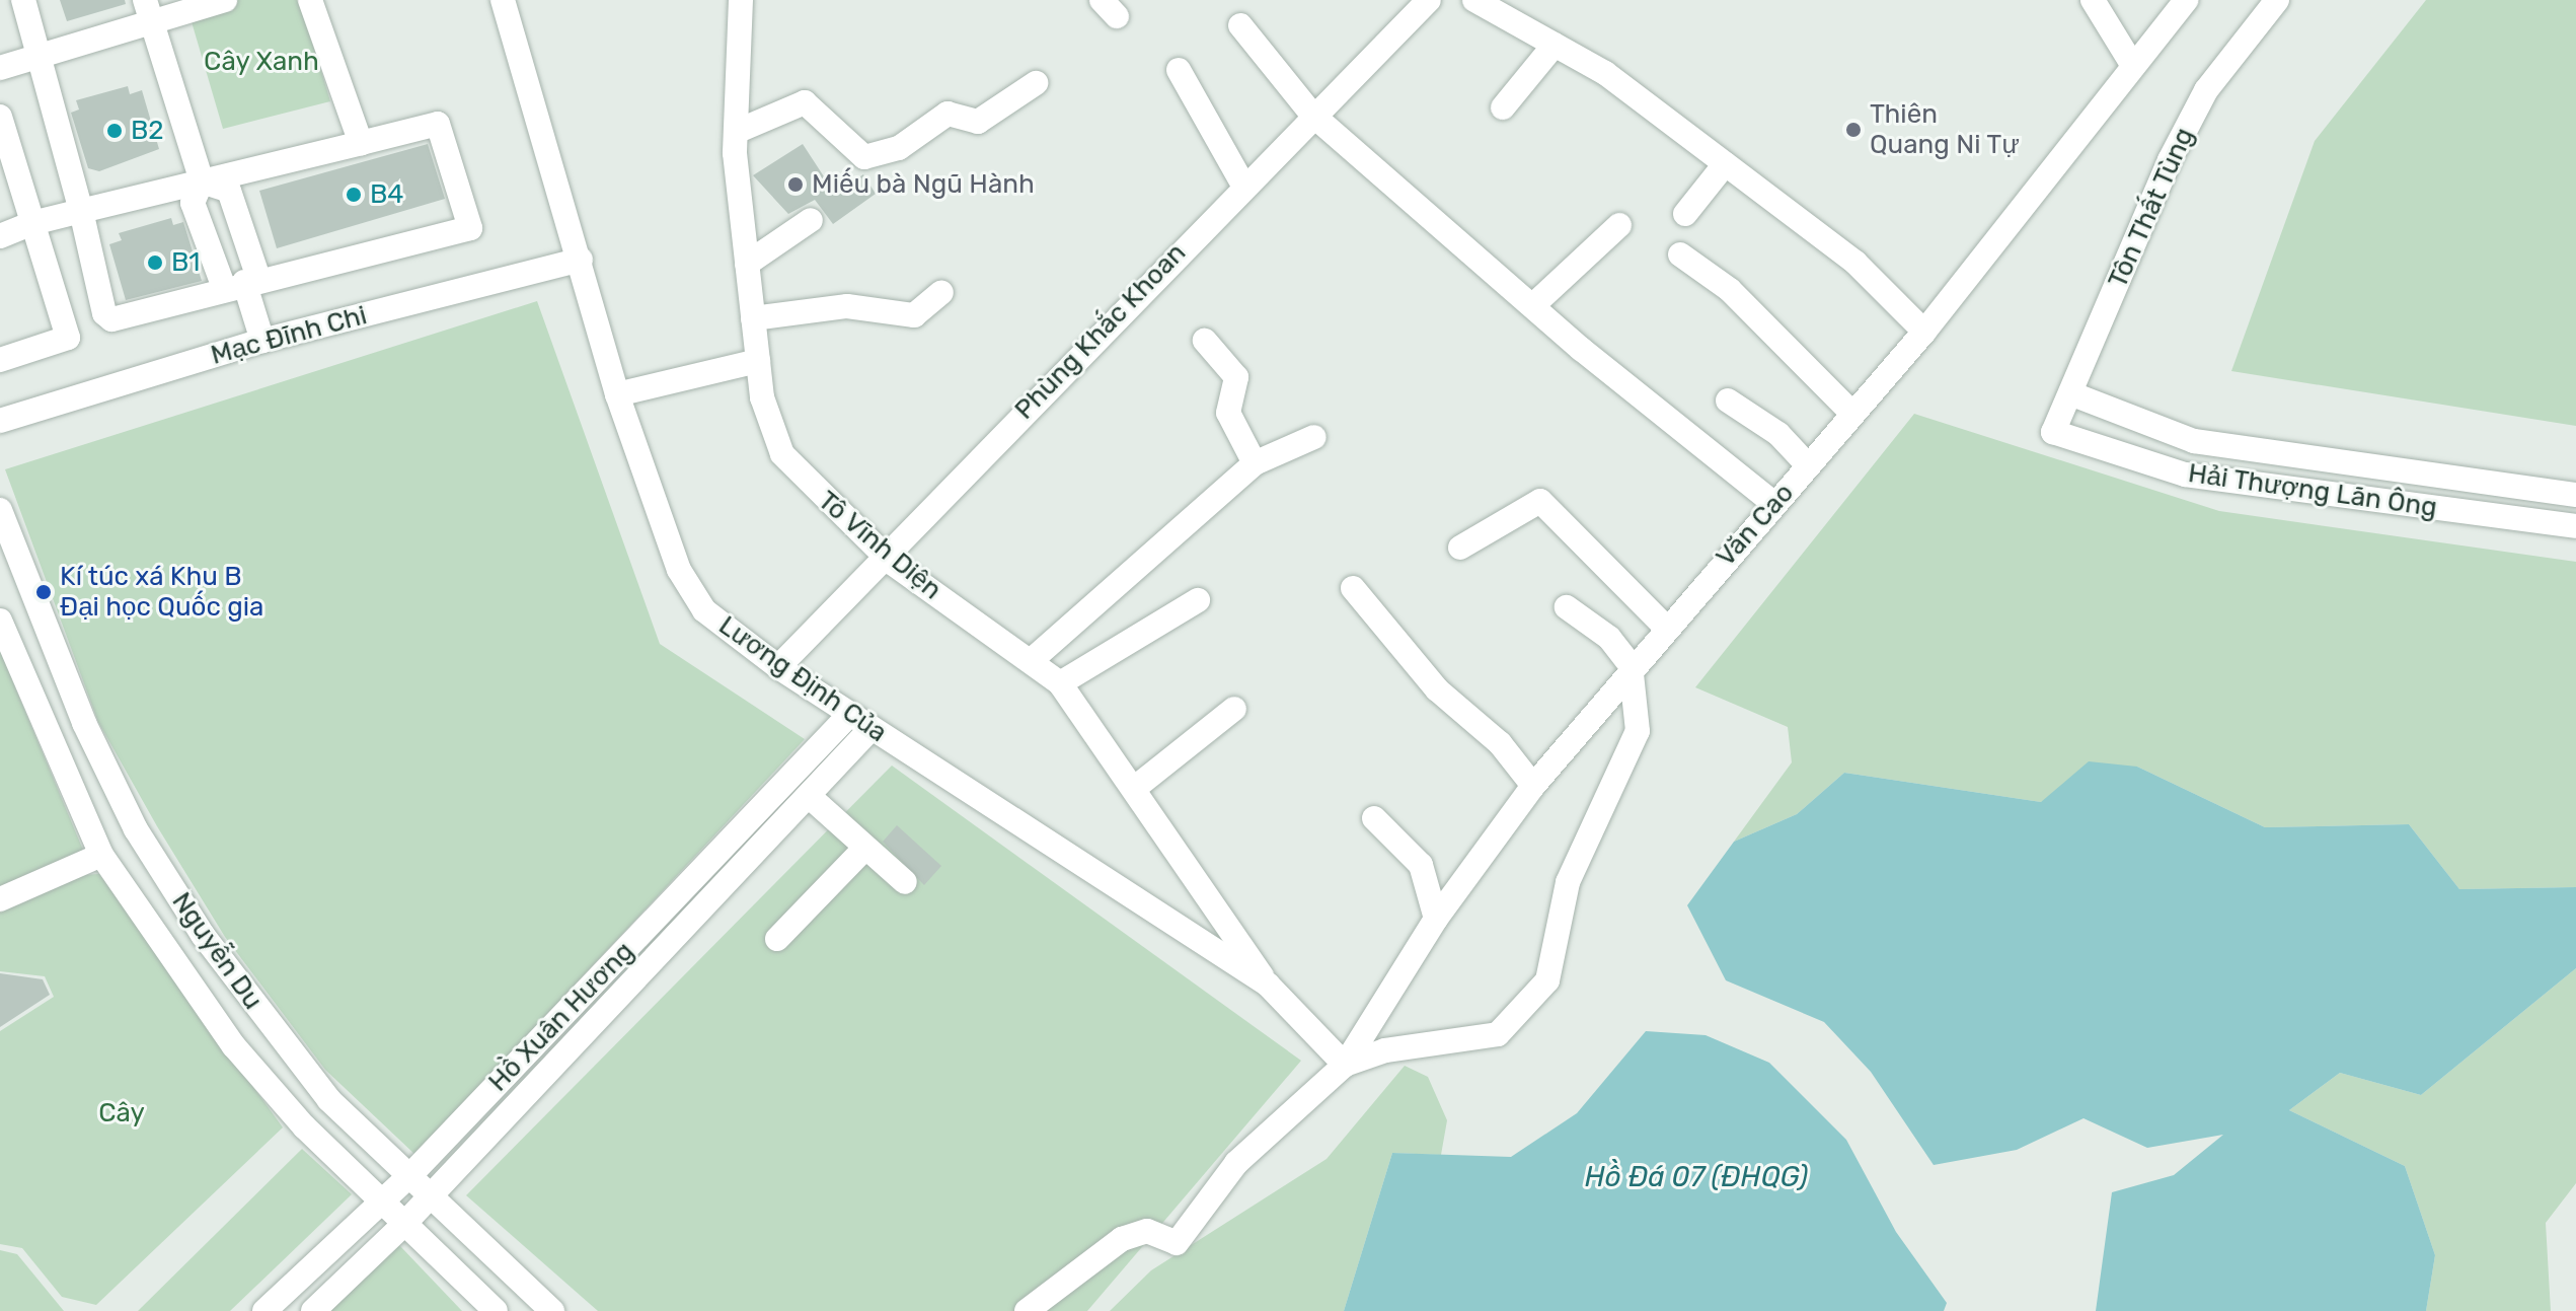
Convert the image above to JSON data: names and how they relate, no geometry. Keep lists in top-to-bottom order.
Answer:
{
  "streets": {
    "street": [
      "Tôn Thất Tùng",
      "Phùng Khắc Khoan",
      "Mạc Đĩnh Chi",
      "Hải Thượng Lãn Ông",
      "Văn Cao",
      "Tô Vĩnh Diện",
      "Lương Định Của",
      "Nguyễn Du",
      "Hồ Xuân Hương"
    ]
  },
  "crossings": [
    ["Tôn Thất Tùng", "Hải Thượng Lãn Ông"],
    ["Phùng Khắc Khoan", "Tô Vĩnh Diện"],
    ["Phùng Khắc Khoan", "Lương Định Của"],
    ["Mạc Đĩnh Chi", "Lương Định Của"],
    ["Văn Cao", "Lương Định Của"],
    ["Tô Vĩnh Diện", "Lương Định Của"],
    ["Lương Định Của", "Hồ Xuân Hương"],
    ["Nguyễn Du", "Hồ Xuân Hương"]
  ],
  "water": ["Hồ Đá 07 (ĐHQG)"],
  "parks": ["Cây Xanh", "Cây"],
  "places": [
    "Thiên Quang Ni Tự",
    "B2",
    "Miếu bà Ngũ Hành",
    "B4",
    "B1",
    "Kí túc xá Khu B Đại học Quốc gia"
  ]
}
